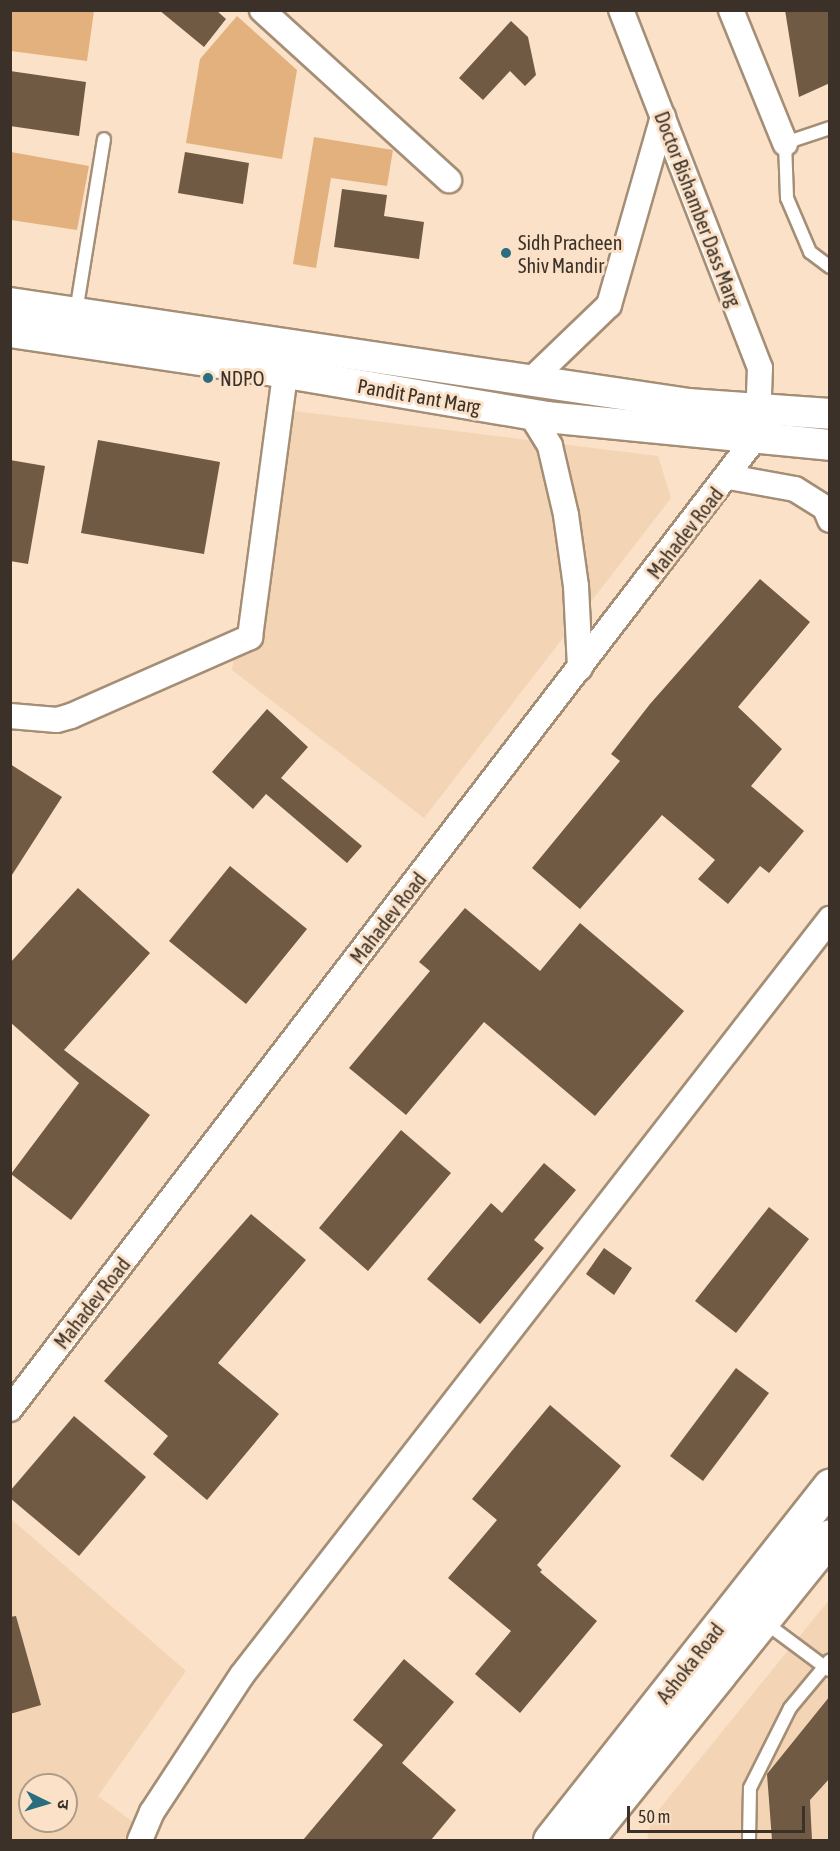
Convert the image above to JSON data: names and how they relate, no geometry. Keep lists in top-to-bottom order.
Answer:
{
  "streets": {
    "main road": ["Ashoka Road"],
    "street": ["Doctor Bishamber Dass Marg", "Pandit Pant Marg", "Mahadev Road"]
  },
  "crossings": [
    ["Doctor Bishamber Dass Marg", "Pandit Pant Marg"],
    ["Doctor Bishamber Dass Marg", "Mahadev Road"],
    ["Pandit Pant Marg", "Mahadev Road"]
  ],
  "places": ["Sidh Pracheen Shiv Mandir", "NDPO"],
  "scale_bar": "50 m",
  "north": "right"
}
